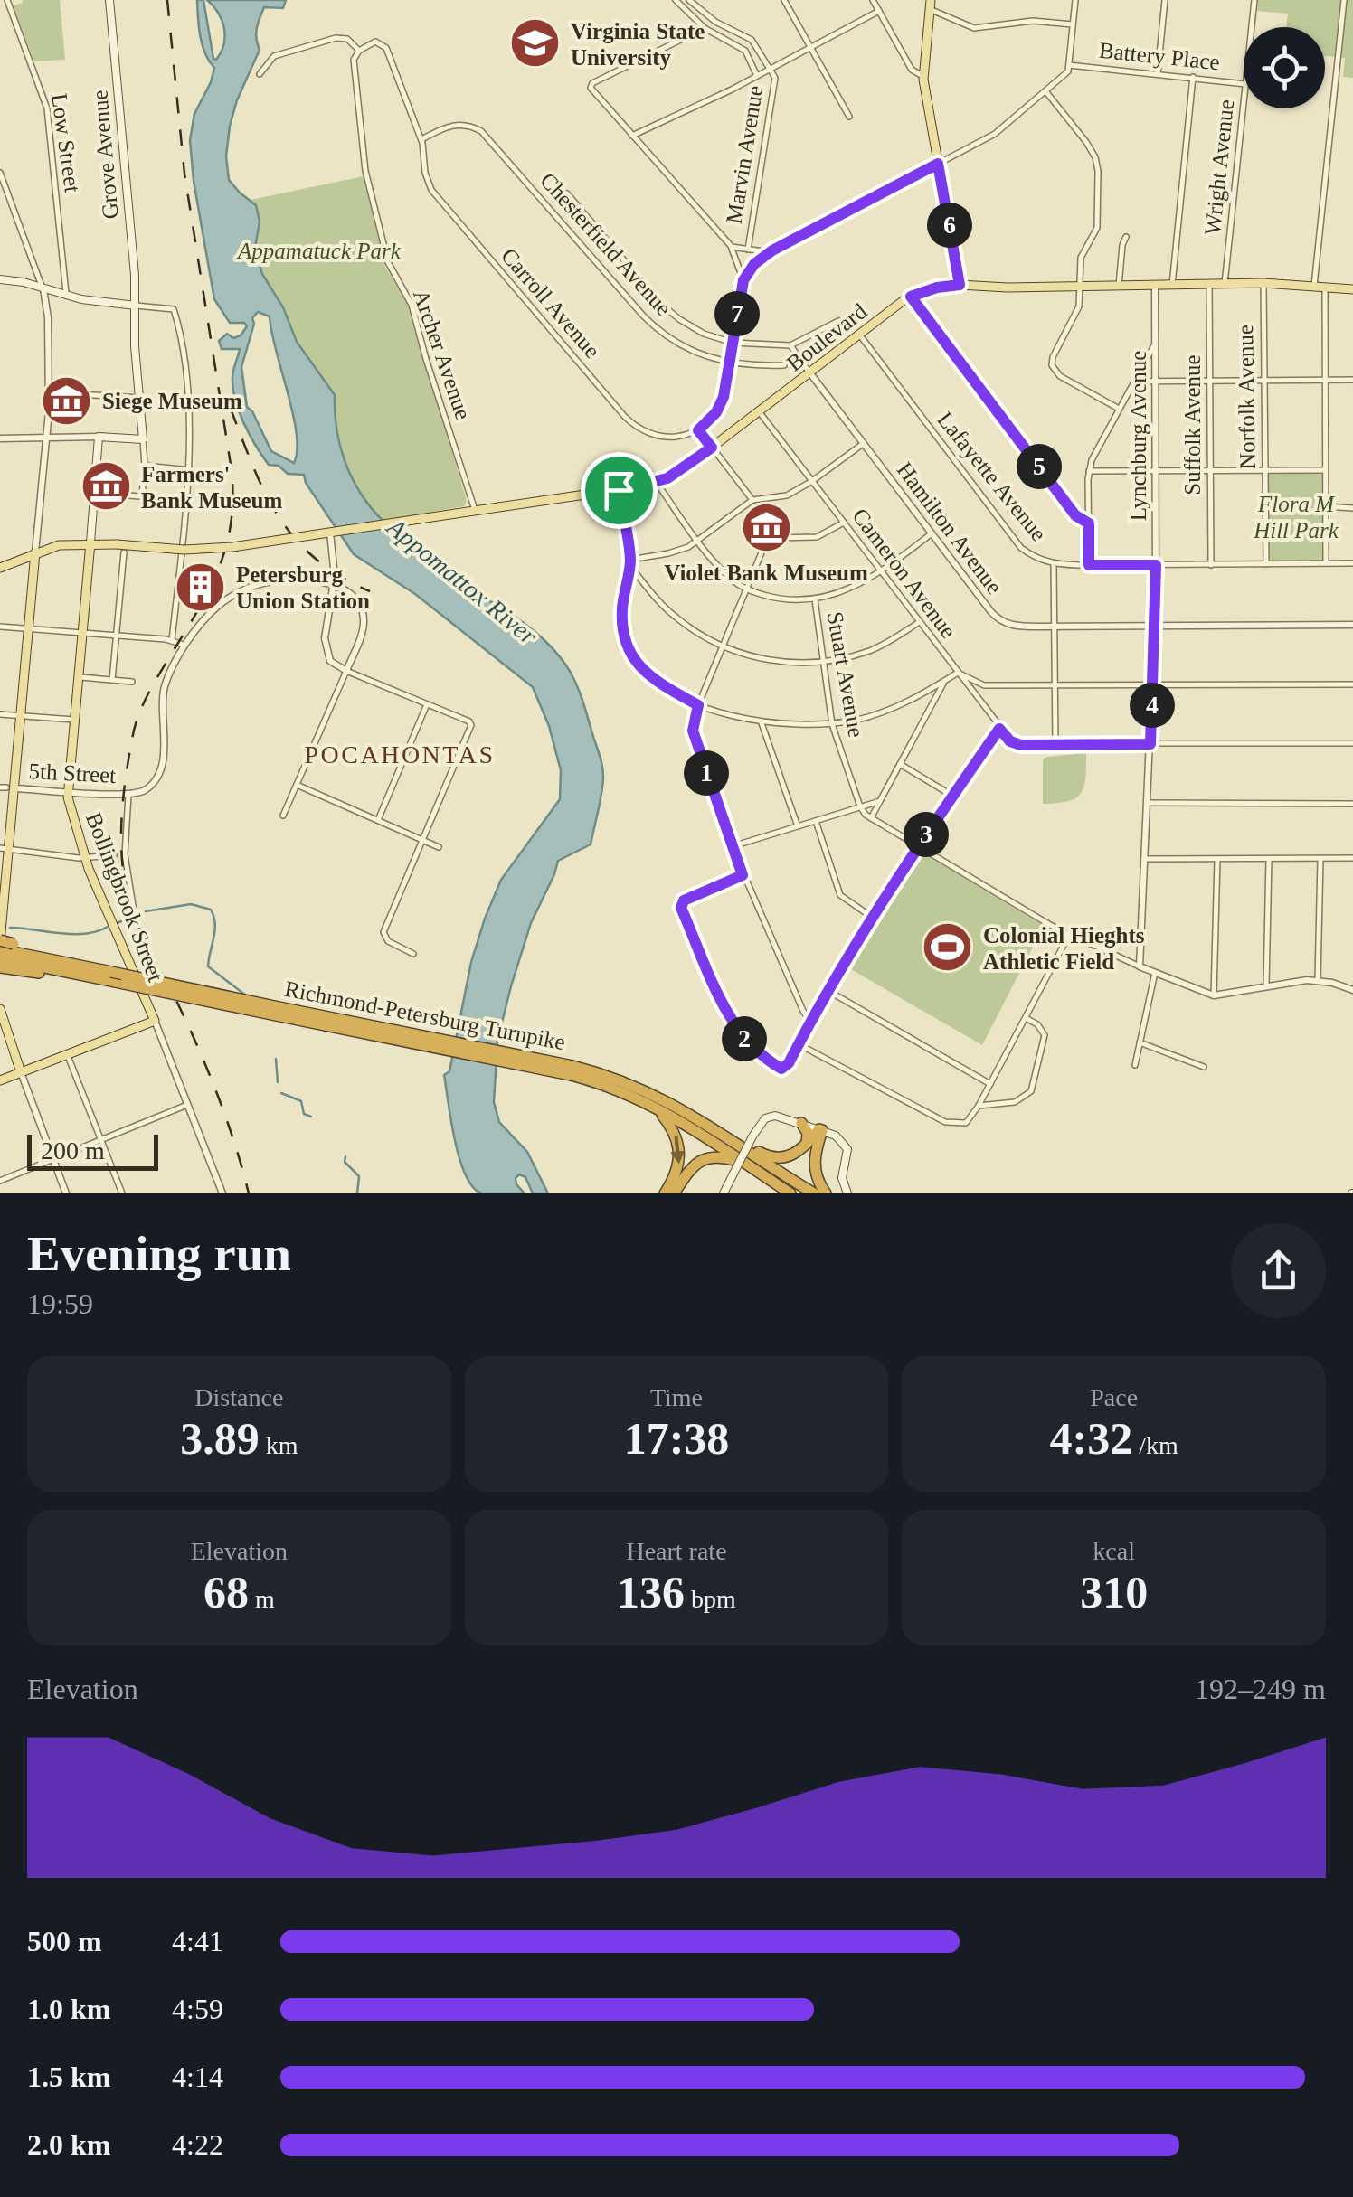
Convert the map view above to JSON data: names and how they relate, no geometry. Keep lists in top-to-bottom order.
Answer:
{
  "streets": {
    "highway": ["Richmond-Petersburg Turnpike"],
    "main road": ["Grove Avenue", "Boulevard", "Bollingbrook Street"],
    "street": [
      "Battery Place",
      "Low Street",
      "Marvin Avenue",
      "Wright Avenue",
      "Chesterfield Avenue",
      "Carroll Avenue",
      "Archer Avenue",
      "Norfolk Avenue",
      "Suffolk Avenue",
      "Lynchburg Avenue",
      "Lafayette Avenue",
      "Hamilton Avenue",
      "Cameron Avenue",
      "Stuart Avenue",
      "5th Street"
    ]
  },
  "crossings": [
    ["Marvin Avenue", "Chesterfield Avenue"],
    ["Marvin Avenue", "Carroll Avenue"],
    ["Wright Avenue", "Boulevard"],
    ["Chesterfield Avenue", "Carroll Avenue"],
    ["Chesterfield Avenue", "Hamilton Avenue"],
    ["Carroll Avenue", "Archer Avenue"],
    ["Boulevard", "Archer Avenue"],
    ["Boulevard", "Norfolk Avenue"],
    ["Boulevard", "Suffolk Avenue"],
    ["Boulevard", "Lynchburg Avenue"],
    ["Boulevard", "Lafayette Avenue"],
    ["Boulevard", "Hamilton Avenue"],
    ["Boulevard", "Cameron Avenue"],
    ["Boulevard", "Bollingbrook Street"],
    ["Norfolk Avenue", "Lafayette Avenue"],
    ["Suffolk Avenue", "Lafayette Avenue"],
    ["Lynchburg Avenue", "Lafayette Avenue"],
    ["Lynchburg Avenue", "Hamilton Avenue"],
    ["5th Street", "Bollingbrook Street"]
  ],
  "districts": ["POCAHONTAS"],
  "water": ["Appomattox River"],
  "parks": ["Appamatuck Park", "Flora M Hill Park"],
  "places": {
    "school or university": ["Virginia State University"],
    "museum": ["Siege Museum", "Farmers' Bank Museum", "Violet Bank Museum"],
    "building": ["Petersburg Union Station"],
    "sports": ["Colonial Hieghts Athletic Field"]
  },
  "scale_bar": "200 m",
  "page": {
    "pins": [
      "6",
      "7",
      "5",
      "4",
      "1",
      "3",
      "2"
    ],
    "scale": "200 m",
    "heading": ["Evening run", "19:59"],
    "stats": [
      ["Distance", "3.89 km"],
      ["Time", "17:38"],
      ["Pace", "4:32 /km"],
      ["Elevation", "68 m"],
      ["Heart rate", "136 bpm"],
      ["kcal", "310"]
    ],
    "chart": ["Elevation", "192–249 m"],
    "list": [
      {
        "name": "500 m",
        "note": "4:41"
      },
      {
        "name": "1.0 km",
        "note": "4:59"
      },
      {
        "name": "1.5 km",
        "note": "4:14"
      },
      {
        "name": "2.0 km",
        "note": "4:22"
      }
    ]
  }
}
